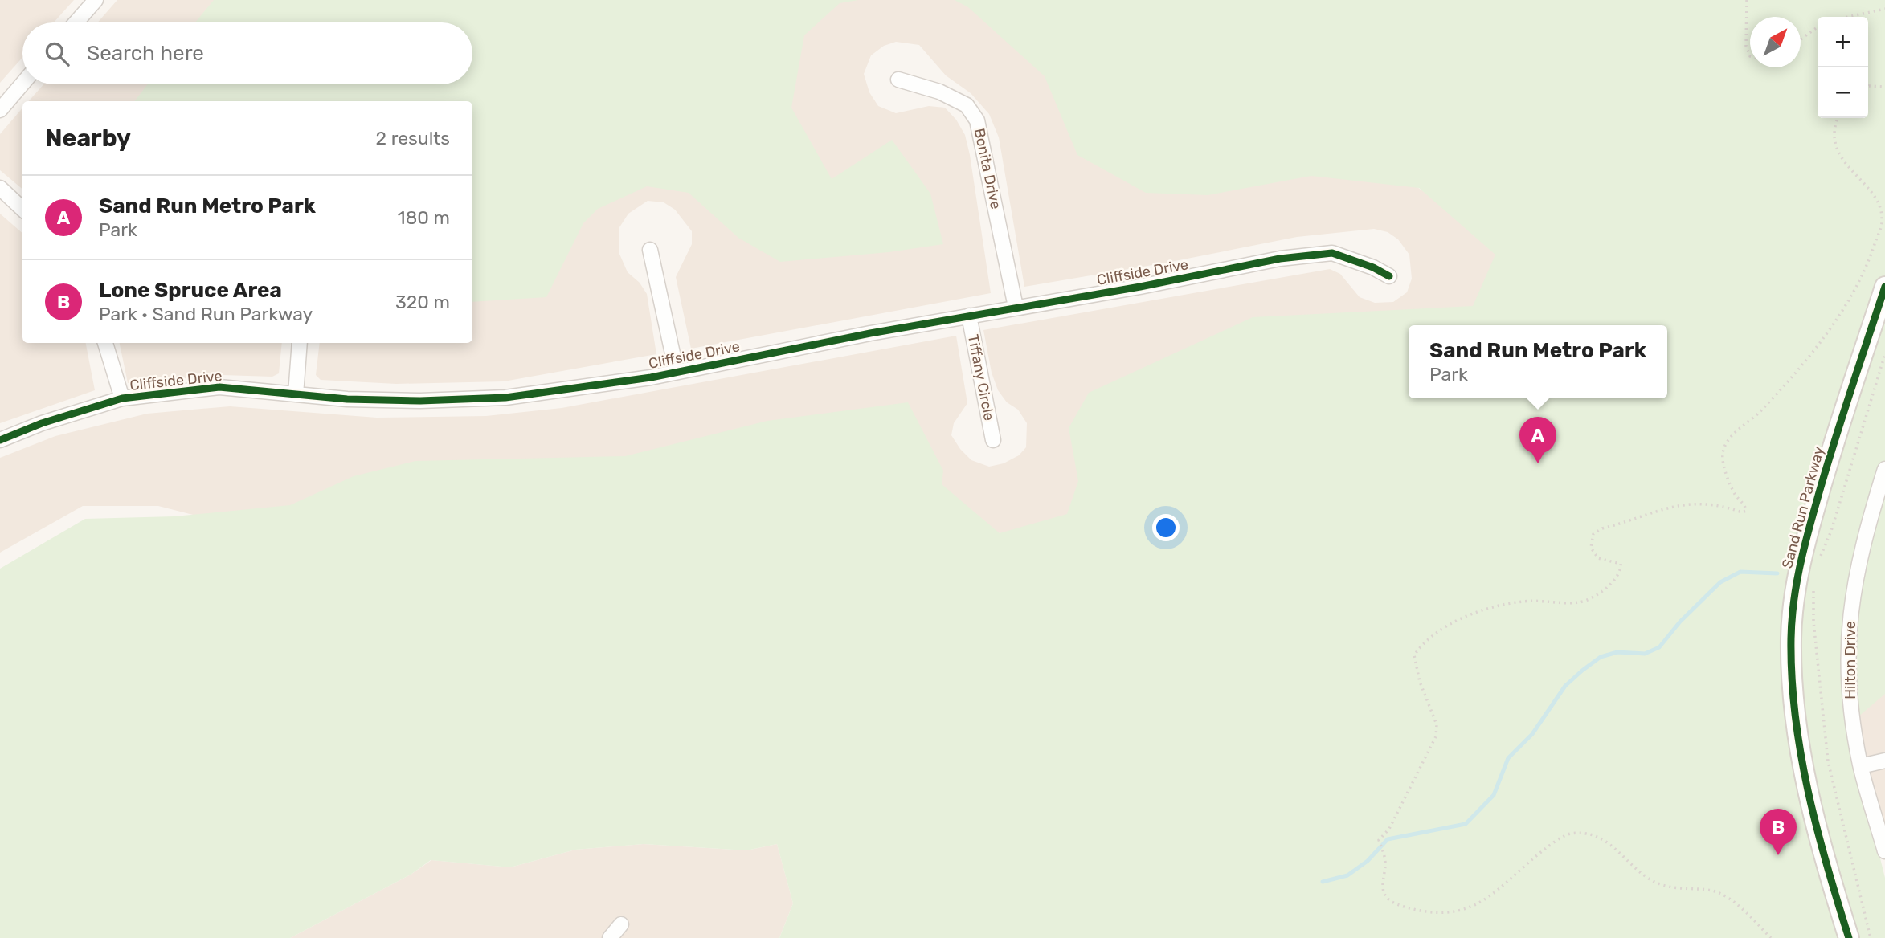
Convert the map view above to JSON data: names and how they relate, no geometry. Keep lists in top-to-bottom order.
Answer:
{
  "streets": {
    "street": [
      "Bonita Drive",
      "Cliffside Drive",
      "Tiffany Circle",
      "Sand Run Parkway",
      "Hilton Drive"
    ]
  },
  "crossings": [
    ["Bonita Drive", "Cliffside Drive"],
    ["Cliffside Drive", "Tiffany Circle"]
  ],
  "north": "top right",
  "page": {
    "map_buttons": ["+", "−"],
    "search": "Search here",
    "heading": ["Nearby", "2 results"],
    "list": [
      {
        "mark": "A",
        "name": "Sand Run Metro Park",
        "note": "Park",
        "value": "180 m"
      },
      {
        "mark": "B",
        "name": "Lone Spruce Area",
        "note": "Park · Sand Run Parkway",
        "value": "320 m"
      }
    ],
    "popup": ["Sand Run Metro Park", "Park"],
    "pins": ["A", "B"]
  }
}
